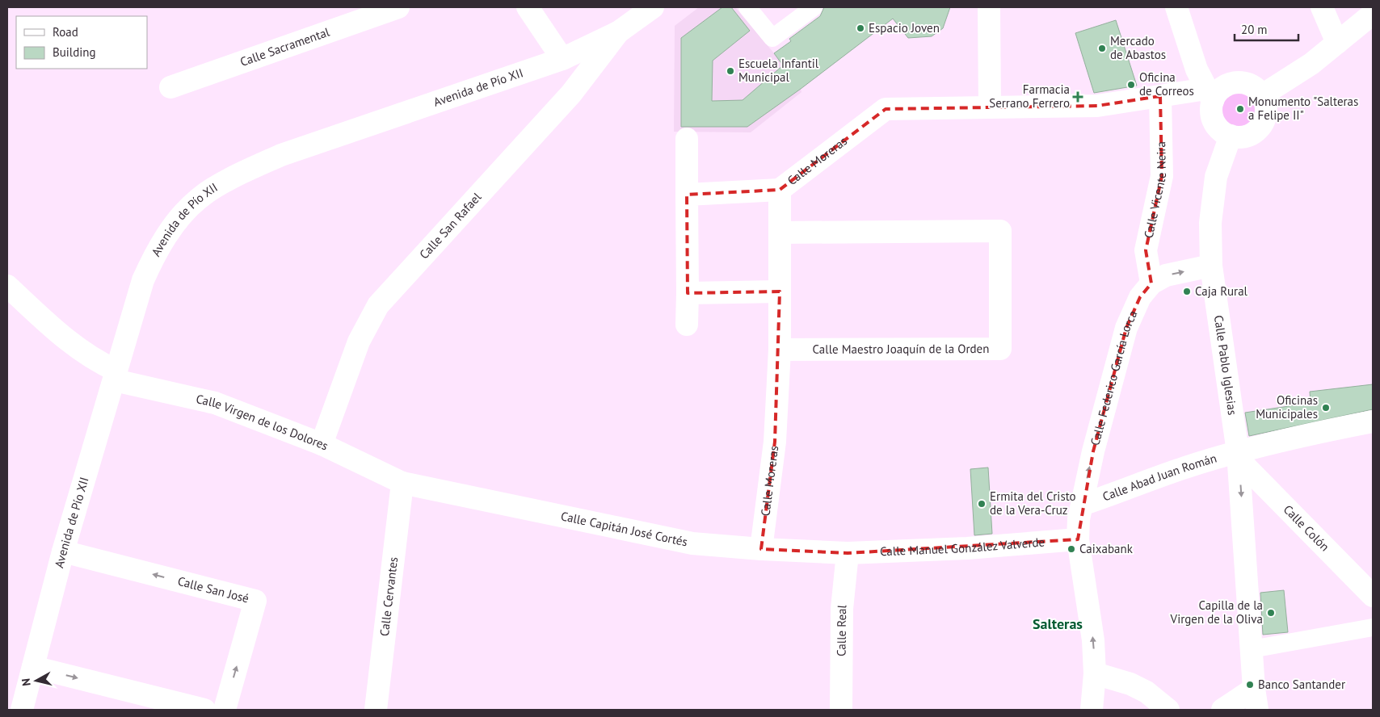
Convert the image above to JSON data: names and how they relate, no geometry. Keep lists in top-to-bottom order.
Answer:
{
  "streets": {
    "street": [
      "Calle Sacramental",
      "Avenida de Pío XII",
      "Calle Moreras",
      "Calle Vicente Neira",
      "Calle San Rafael",
      "Calle Maestro Joaquín de la Orden",
      "Calle Pablo Iglesias",
      "Calle Federico García Lorca",
      "Calle Virgen de los Dolores",
      "Calle Abad Juan Román",
      "Calle Colón",
      "Calle Capitán José Cortés",
      "Calle Manuel González Valverde",
      "Calle San José",
      "Calle Cervantes",
      "Calle Real"
    ]
  },
  "crossings": [
    ["Avenida de Pío XII", "Calle San Rafael"],
    ["Avenida de Pío XII", "Calle Virgen de los Dolores"],
    ["Avenida de Pío XII", "Calle San José"],
    ["Calle Moreras", "Calle Vicente Neira"],
    ["Calle Moreras", "Calle Maestro Joaquín de la Orden"],
    ["Calle Moreras", "Calle Pablo Iglesias"],
    ["Calle Moreras", "Calle Capitán José Cortés"],
    ["Calle Vicente Neira", "Calle Federico García Lorca"],
    ["Calle San Rafael", "Calle Virgen de los Dolores"],
    ["Calle Pablo Iglesias", "Calle Federico García Lorca"],
    ["Calle Pablo Iglesias", "Calle Abad Juan Román"],
    ["Calle Pablo Iglesias", "Calle Colón"],
    ["Calle Federico García Lorca", "Calle Abad Juan Román"],
    ["Calle Federico García Lorca", "Calle Manuel González Valverde"],
    ["Calle Virgen de los Dolores", "Calle Capitán José Cortés"],
    ["Calle Virgen de los Dolores", "Calle Cervantes"],
    ["Calle Abad Juan Román", "Calle Colón"],
    ["Calle Capitán José Cortés", "Calle Manuel González Valverde"],
    ["Calle Capitán José Cortés", "Calle Cervantes"],
    ["Calle Capitán José Cortés", "Calle Real"],
    ["Calle Manuel González Valverde", "Calle Real"]
  ],
  "one_way": ["Calle Federico García Lorca"],
  "districts": ["Salteras"],
  "places": {
    "other": [
      "Espacio Joven",
      "Mercado de Abastos",
      "Escuela Infantil Municipal",
      "Oficina de Correos",
      "Monumento \"Salteras a Felipe II\"",
      "Caja Rural",
      "Oficinas Municipales",
      "Ermita del Cristo de la Vera-Cruz",
      "Caixabank",
      "Capilla de la Virgen de la Oliva",
      "Banco Santander"
    ],
    "health": ["Farmacia Serrano Ferrero"]
  },
  "legend": ["Road", "Building"],
  "scale_bar": "20 m",
  "north": "left"
}
